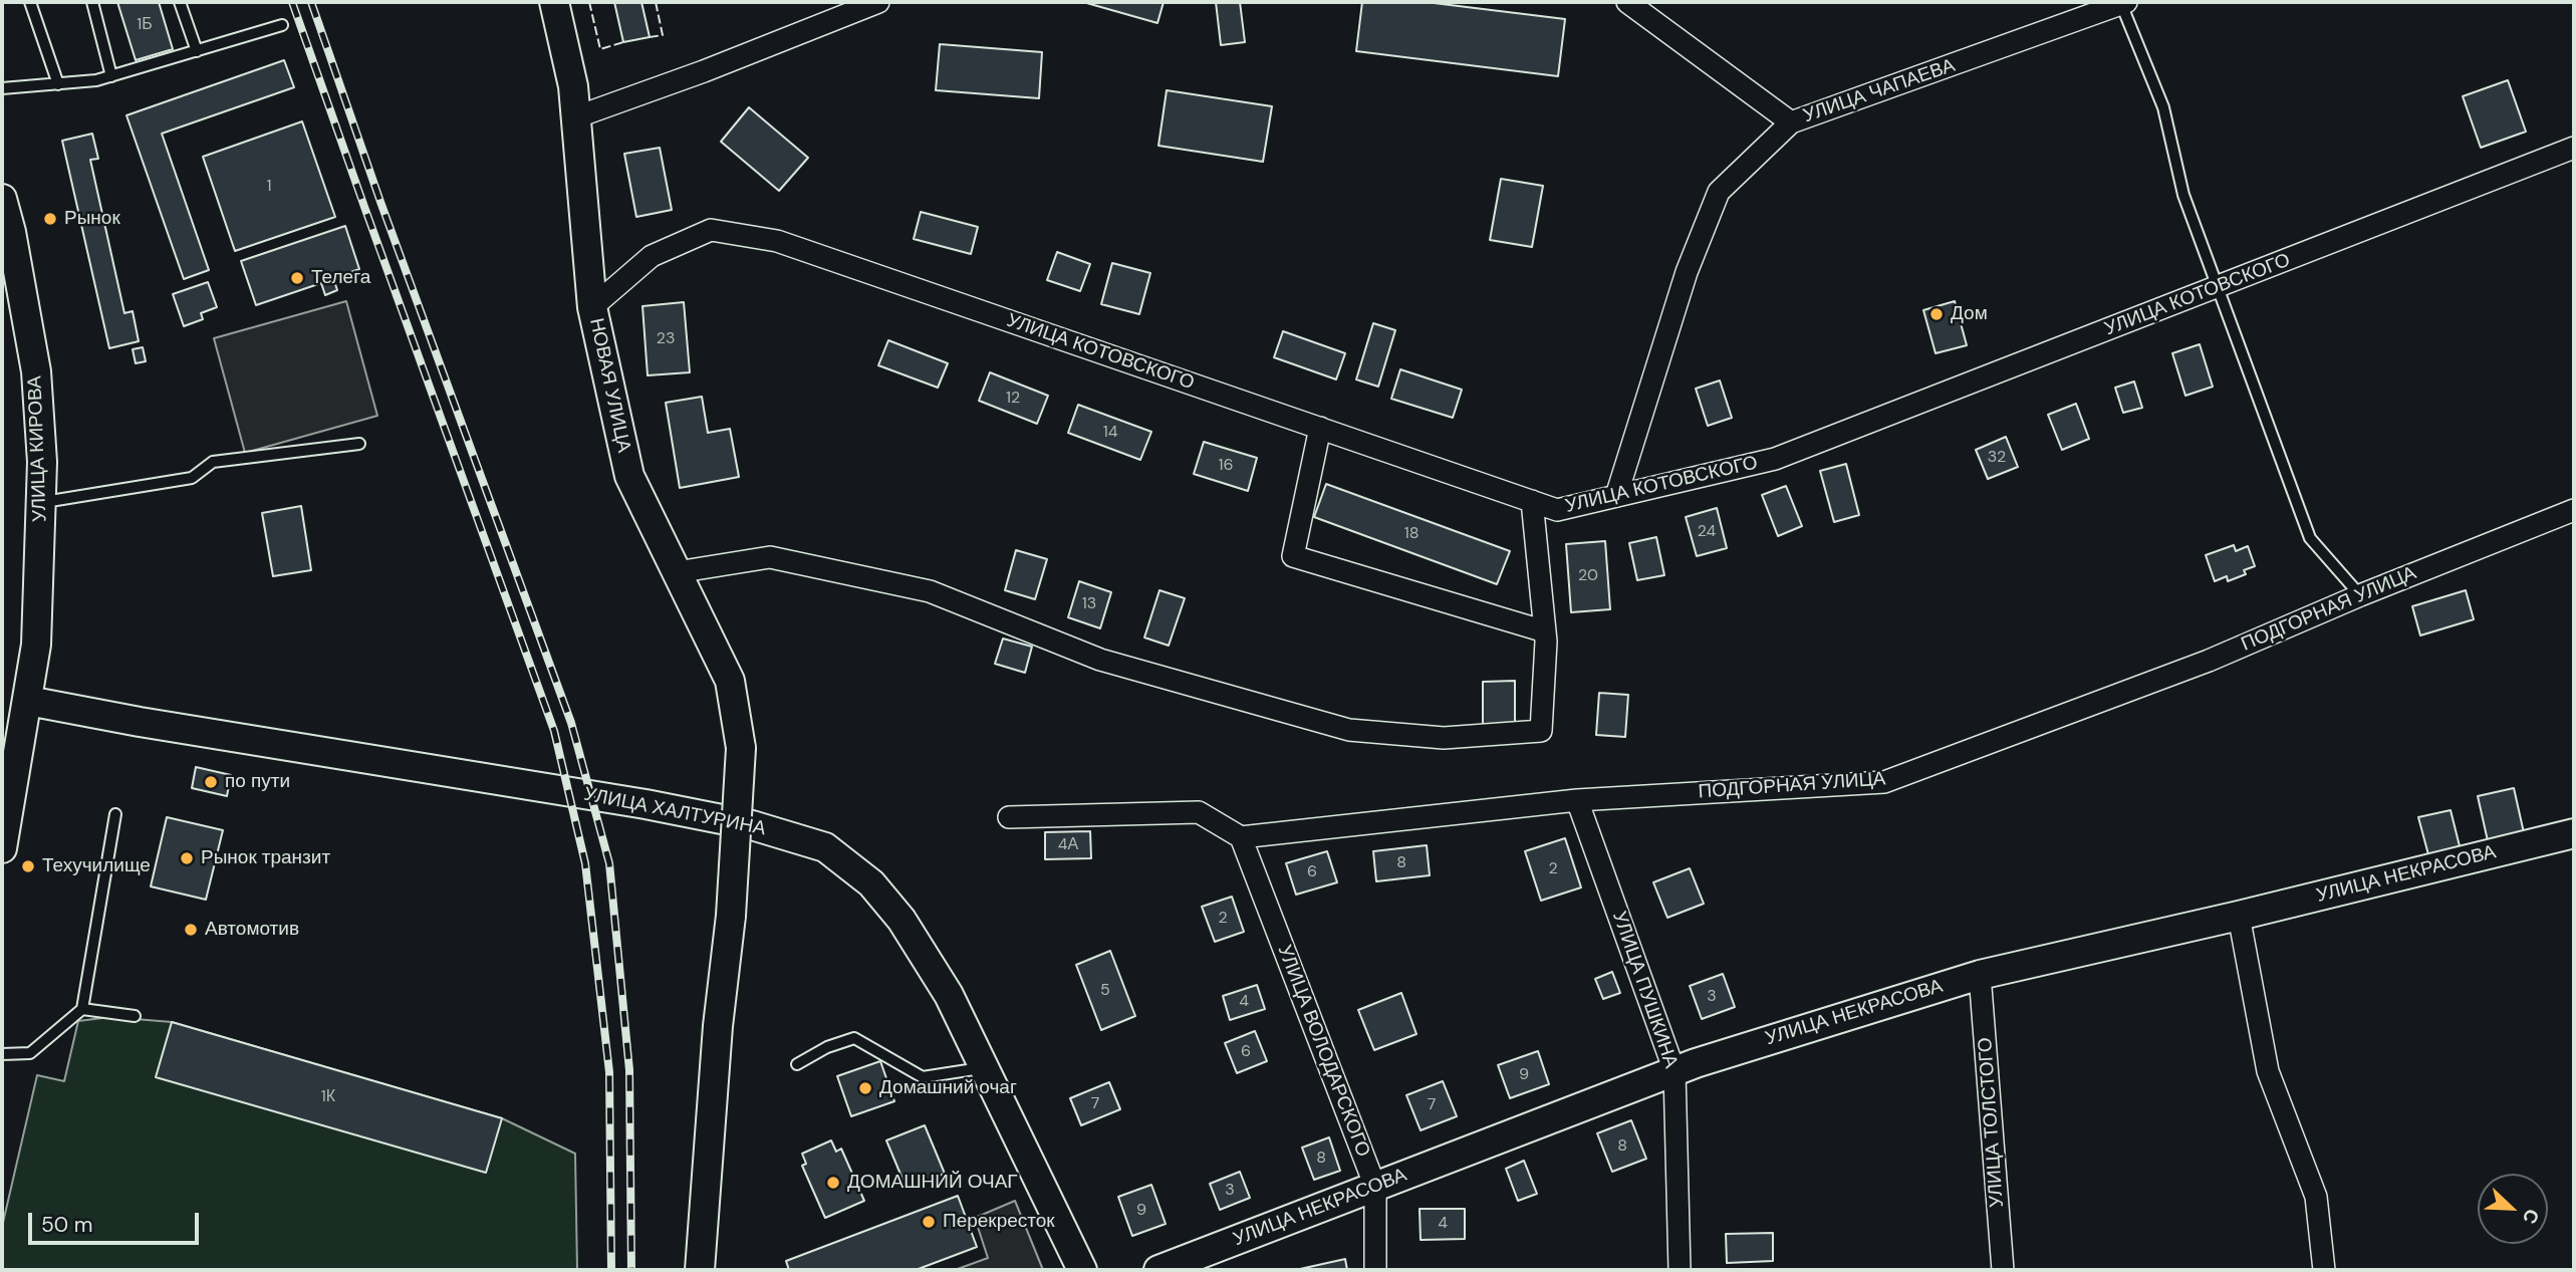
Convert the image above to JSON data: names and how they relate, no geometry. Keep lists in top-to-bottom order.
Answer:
{
  "streets": {
    "main road": [
      "НОВАЯ УЛИЦА",
      "УЛИЦА КИРОВА",
      "УЛИЦА ХАЛТУРИНА",
      "УЛИЦА НЕКРАСОВА"
    ],
    "street": [
      "УЛИЦА ЧАПАЕВА",
      "УЛИЦА КОТОВСКОГО",
      "ПОДГОРНАЯ УЛИЦА",
      "УЛИЦА ПУШКИНА",
      "УЛИЦА ВОЛОДАРСКОГО",
      "УЛИЦА ТОЛСТОГО"
    ]
  },
  "crossings": [
    ["УЛИЦА ЧАПАЕВА", "УЛИЦА КОТОВСКОГО"],
    ["УЛИЦА КОТОВСКОГО", "НОВАЯ УЛИЦА"],
    ["УЛИЦА КИРОВА", "УЛИЦА ХАЛТУРИНА"],
    ["ПОДГОРНАЯ УЛИЦА", "УЛИЦА ПУШКИНА"],
    ["ПОДГОРНАЯ УЛИЦА", "УЛИЦА ВОЛОДАРСКОГО"],
    ["УЛИЦА НЕКРАСОВА", "УЛИЦА ПУШКИНА"],
    ["УЛИЦА НЕКРАСОВА", "УЛИЦА ВОЛОДАРСКОГО"],
    ["УЛИЦА НЕКРАСОВА", "УЛИЦА ТОЛСТОГО"]
  ],
  "places": [
    "Рынок",
    "Телега",
    "Дом",
    "по пути",
    "Рынок транзит",
    "Техучилище",
    "Автомотив",
    "Домашний очаг",
    "ДОМАШНИЙ ОЧАГ",
    "Перекресток"
  ],
  "house_numbers": [
    "1Б",
    "1",
    "23",
    "12",
    "14",
    "32",
    "16",
    "24",
    "18",
    "20",
    "13",
    "4А",
    "8",
    "2",
    "6",
    "2",
    "5",
    "3",
    "4",
    "6",
    "9",
    "1К",
    "7",
    "7",
    "8",
    "8",
    "3",
    "9",
    "4"
  ],
  "scale_bar": "50 m",
  "north": "bottom right"
}
